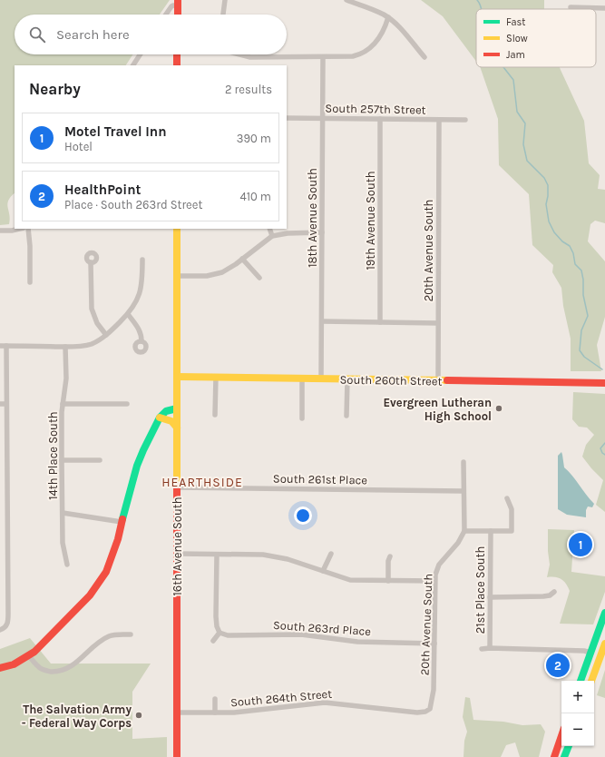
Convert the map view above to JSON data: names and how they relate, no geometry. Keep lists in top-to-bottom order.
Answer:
{
  "streets": {
    "main road": ["South 260th Street", "16th Avenue South"],
    "street": [
      "South 257th Street",
      "18th Avenue South",
      "19th Avenue South",
      "20th Avenue South",
      "14th Place South",
      "South 261st Place",
      "21st Place South",
      "South 263rd Place",
      "South 264th Street"
    ]
  },
  "crossings": [
    ["South 257th Street", "18th Avenue South"],
    ["South 257th Street", "19th Avenue South"],
    ["South 257th Street", "20th Avenue South"],
    ["18th Avenue South", "South 260th Street"],
    ["20th Avenue South", "South 260th Street"],
    ["20th Avenue South", "South 263rd Place"],
    ["20th Avenue South", "South 264th Street"],
    ["South 260th Street", "16th Avenue South"],
    ["South 261st Place", "16th Avenue South"],
    ["16th Avenue South", "South 264th Street"]
  ],
  "districts": ["HEARTHSIDE"],
  "places": ["Evergreen Lutheran High School", "The Salvation Army - Federal Way Corps"],
  "legend": ["Fast", "Slow", "Jam"],
  "page": {
    "search": "Search here",
    "heading": ["Nearby", "2 results"],
    "list": [
      {
        "mark": "1",
        "name": "Motel Travel Inn",
        "note": "Hotel",
        "value": "390 m"
      },
      {
        "mark": "2",
        "name": "HealthPoint",
        "note": "Place · South 263rd Street",
        "value": "410 m"
      }
    ],
    "pins": ["1", "2"],
    "map_buttons": ["+", "−"]
  }
}
